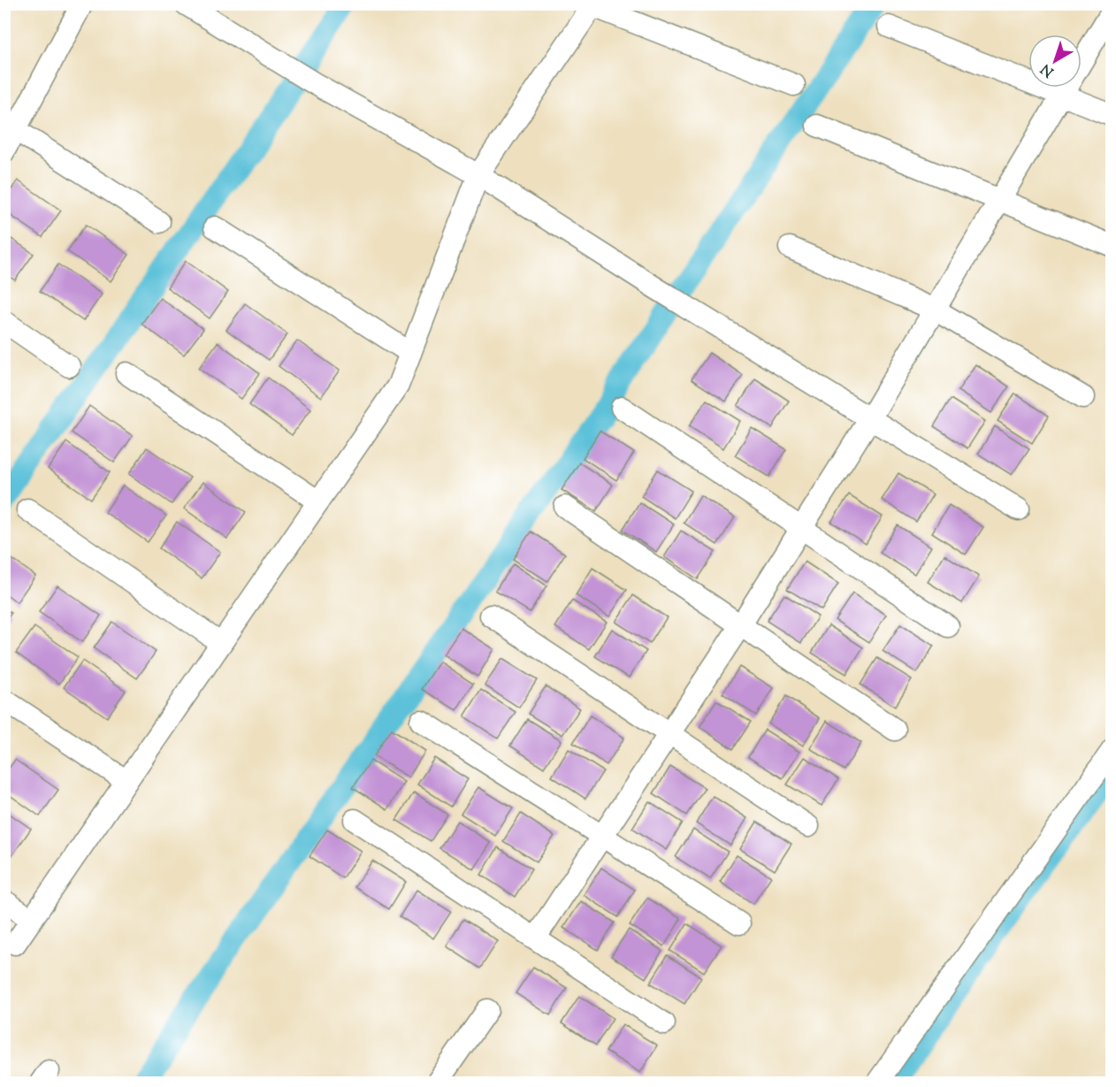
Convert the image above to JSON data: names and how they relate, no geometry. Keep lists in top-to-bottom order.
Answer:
{
  "north": "bottom left"
}
